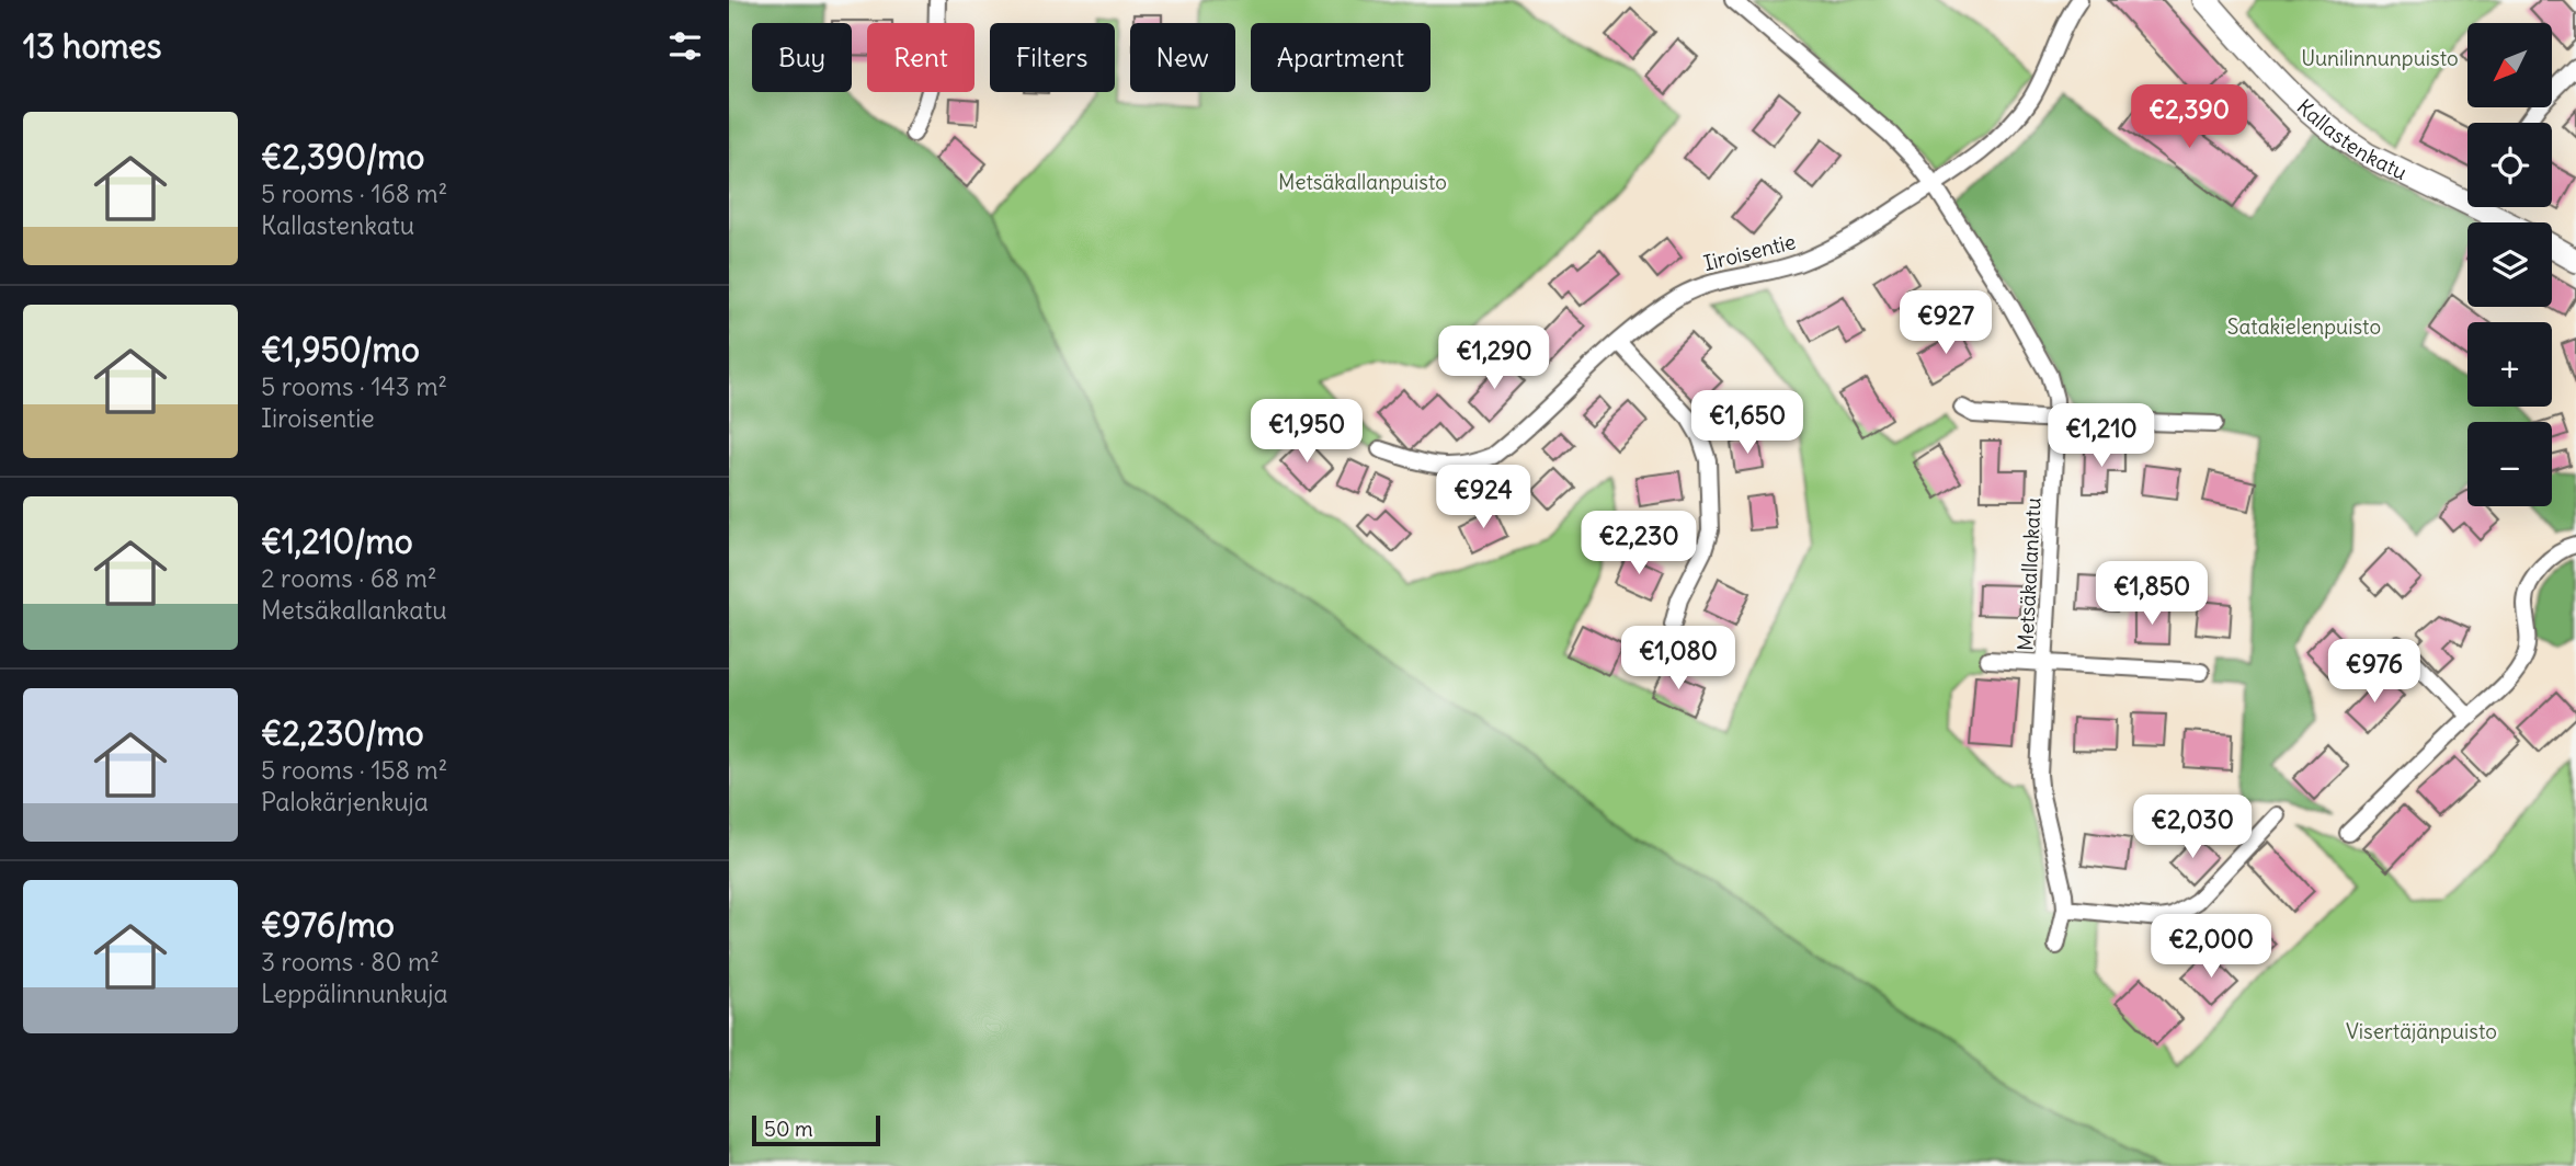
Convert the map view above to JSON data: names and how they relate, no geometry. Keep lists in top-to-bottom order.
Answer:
{
  "streets": {
    "street": ["Kallastenkatu", "Iiroisentie", "Metsäkallankatu"]
  },
  "crossings": [
    ["Iiroisentie", "Metsäkallankatu"]
  ],
  "parks": [
    "Uunilinnunpuisto",
    "Metsäkallanpuisto",
    "Satakielenpuisto",
    "Visertäjänpuisto"
  ],
  "scale_bar": "50 m",
  "north": "bottom left",
  "page": {
    "heading": "13 homes",
    "map_buttons": ["+", "−"],
    "chip": [
      "Buy",
      "Rent",
      "Filters",
      "New",
      "Apartment"
    ],
    "price": [
      "€2,390",
      "€927",
      "€1,290",
      "€1,650",
      "€1,950",
      "€1,210",
      "€924",
      "€2,230",
      "€1,850",
      "€1,080",
      "€976",
      "€2,030",
      "€2,000"
    ],
    "list": [
      {
        "name": "€2,390/mo",
        "note": "5 rooms · 168 m² · Kallastenkatu"
      },
      {
        "name": "€1,950/mo",
        "note": "5 rooms · 143 m² · Iiroisentie"
      },
      {
        "name": "€1,210/mo",
        "note": "2 rooms · 68 m² · Metsäkallankatu"
      },
      {
        "name": "€2,230/mo",
        "note": "5 rooms · 158 m² · Palokärjenkuja"
      },
      {
        "name": "€976/mo",
        "note": "3 rooms · 80 m² · Leppälinnunkuja"
      }
    ],
    "scale": "50 m"
  }
}
